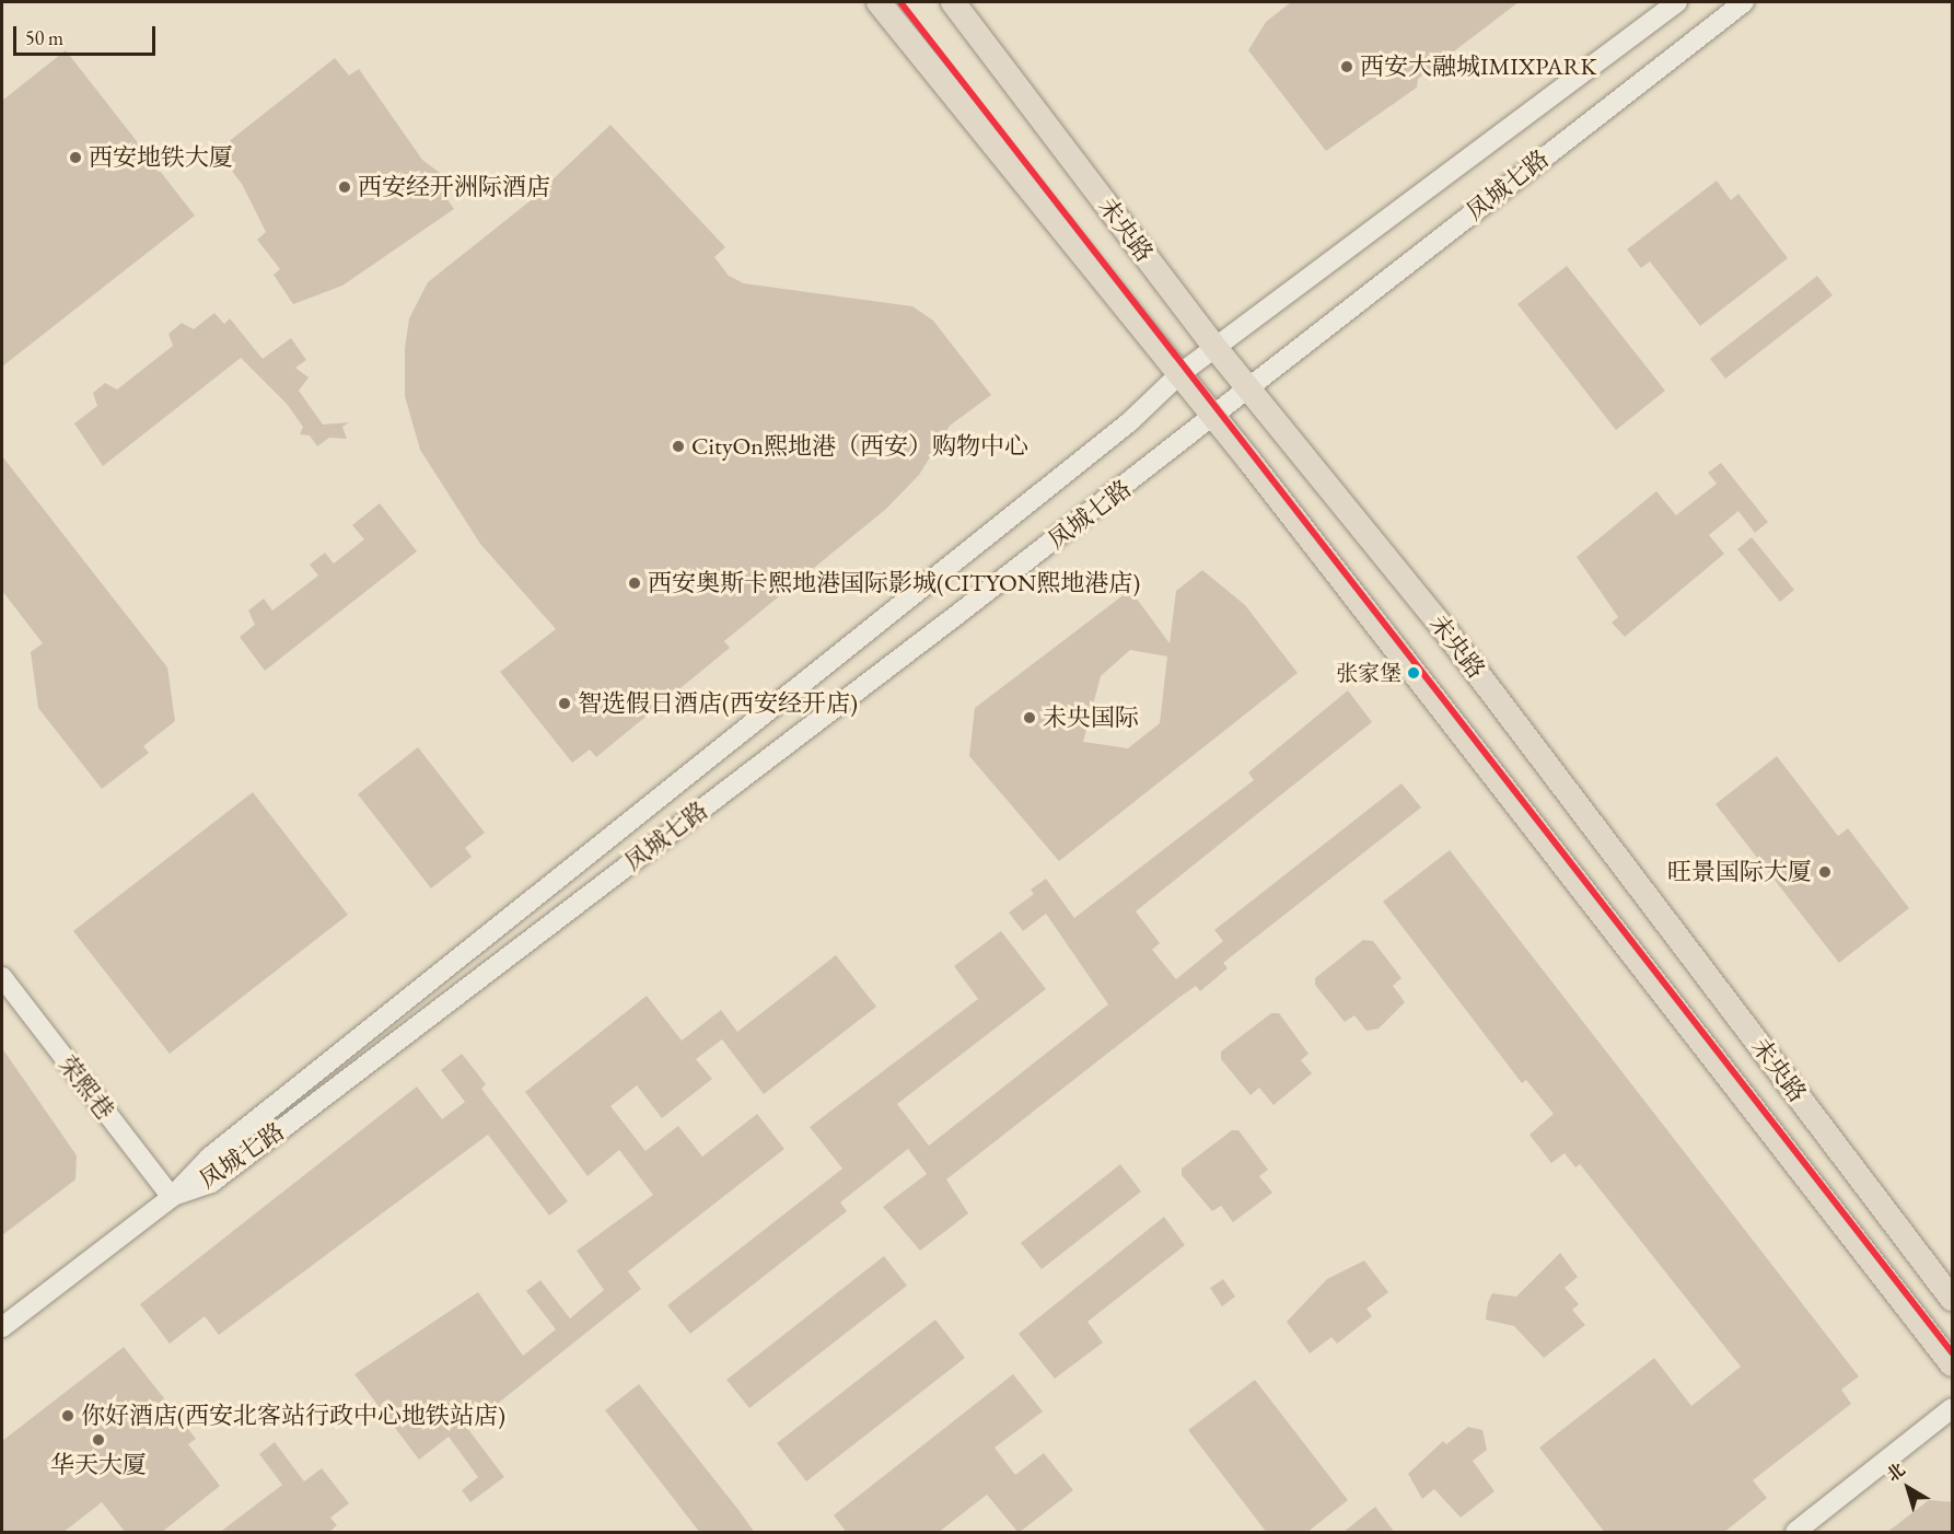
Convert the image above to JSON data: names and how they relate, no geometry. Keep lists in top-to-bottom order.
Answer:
{
  "streets": {
    "main road": ["未央路"],
    "street": ["凤城七路", "荣熙巷"]
  },
  "crossings": [
    ["凤城七路", "未央路"],
    ["凤城七路", "荣熙巷"]
  ],
  "places": [
    "西安大融城IMIXPARK",
    "西安地铁大厦",
    "西安经开洲际酒店",
    "CityOn熙地港（西安）购物中心",
    "西安奥斯卡熙地港国际影城(CITYON熙地港店)",
    "张家堡",
    "智选假日酒店(西安经开店)",
    "未央国际",
    "旺景国际大厦",
    "你好酒店(西安北客站行政中心地铁站店)",
    "华天大厦"
  ],
  "scale_bar": "50 m",
  "north": "top left"
}
